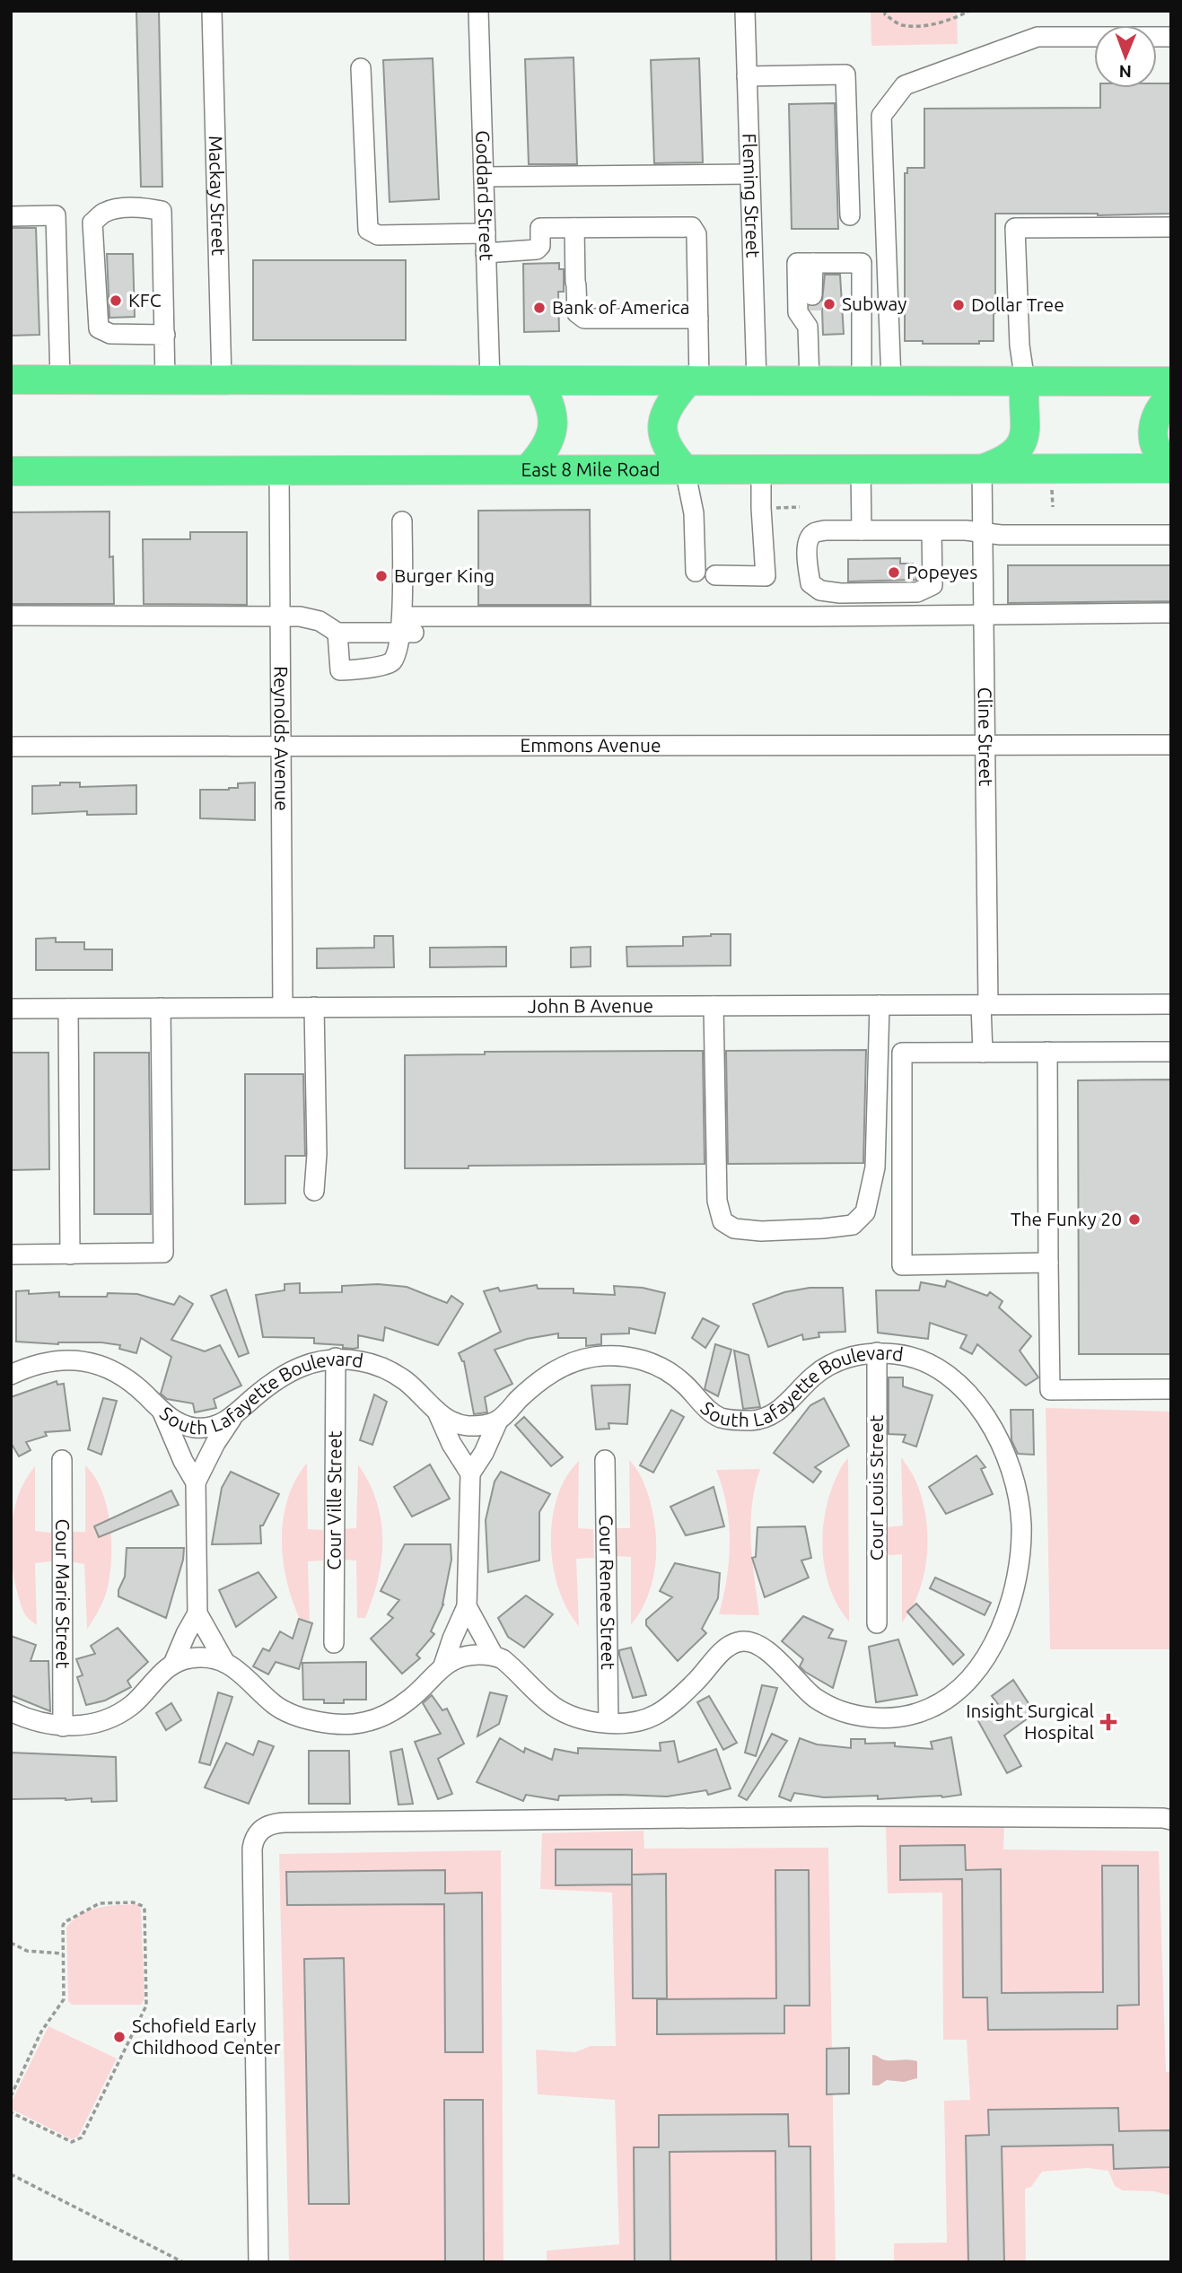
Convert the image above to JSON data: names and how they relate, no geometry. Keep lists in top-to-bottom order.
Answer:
{
  "streets": {
    "highway": ["East 8 Mile Road"],
    "street": [
      "Mackay Street",
      "Goddard Street",
      "Fleming Street",
      "Cline Street",
      "Reynolds Avenue",
      "Emmons Avenue",
      "John B Avenue",
      "South Lafayette Boulevard",
      "Cour Louis Street",
      "Cour Ville Street",
      "Cour Renee Street",
      "Cour Marie Street"
    ]
  },
  "crossings": [
    ["East 8 Mile Road", "Cline Street"],
    ["East 8 Mile Road", "Reynolds Avenue"],
    ["Cline Street", "Emmons Avenue"],
    ["Cline Street", "John B Avenue"],
    ["Reynolds Avenue", "Emmons Avenue"],
    ["Reynolds Avenue", "John B Avenue"],
    ["South Lafayette Boulevard", "Cour Louis Street"],
    ["South Lafayette Boulevard", "Cour Ville Street"],
    ["South Lafayette Boulevard", "Cour Renee Street"]
  ],
  "places": {
    "other": [
      "KFC",
      "Subway",
      "Dollar Tree",
      "Bank of America",
      "Popeyes",
      "Burger King",
      "The Funky 20",
      "Schofield Early Childhood Center"
    ],
    "health": ["Insight Surgical Hospital"]
  },
  "north": "bottom"
}
